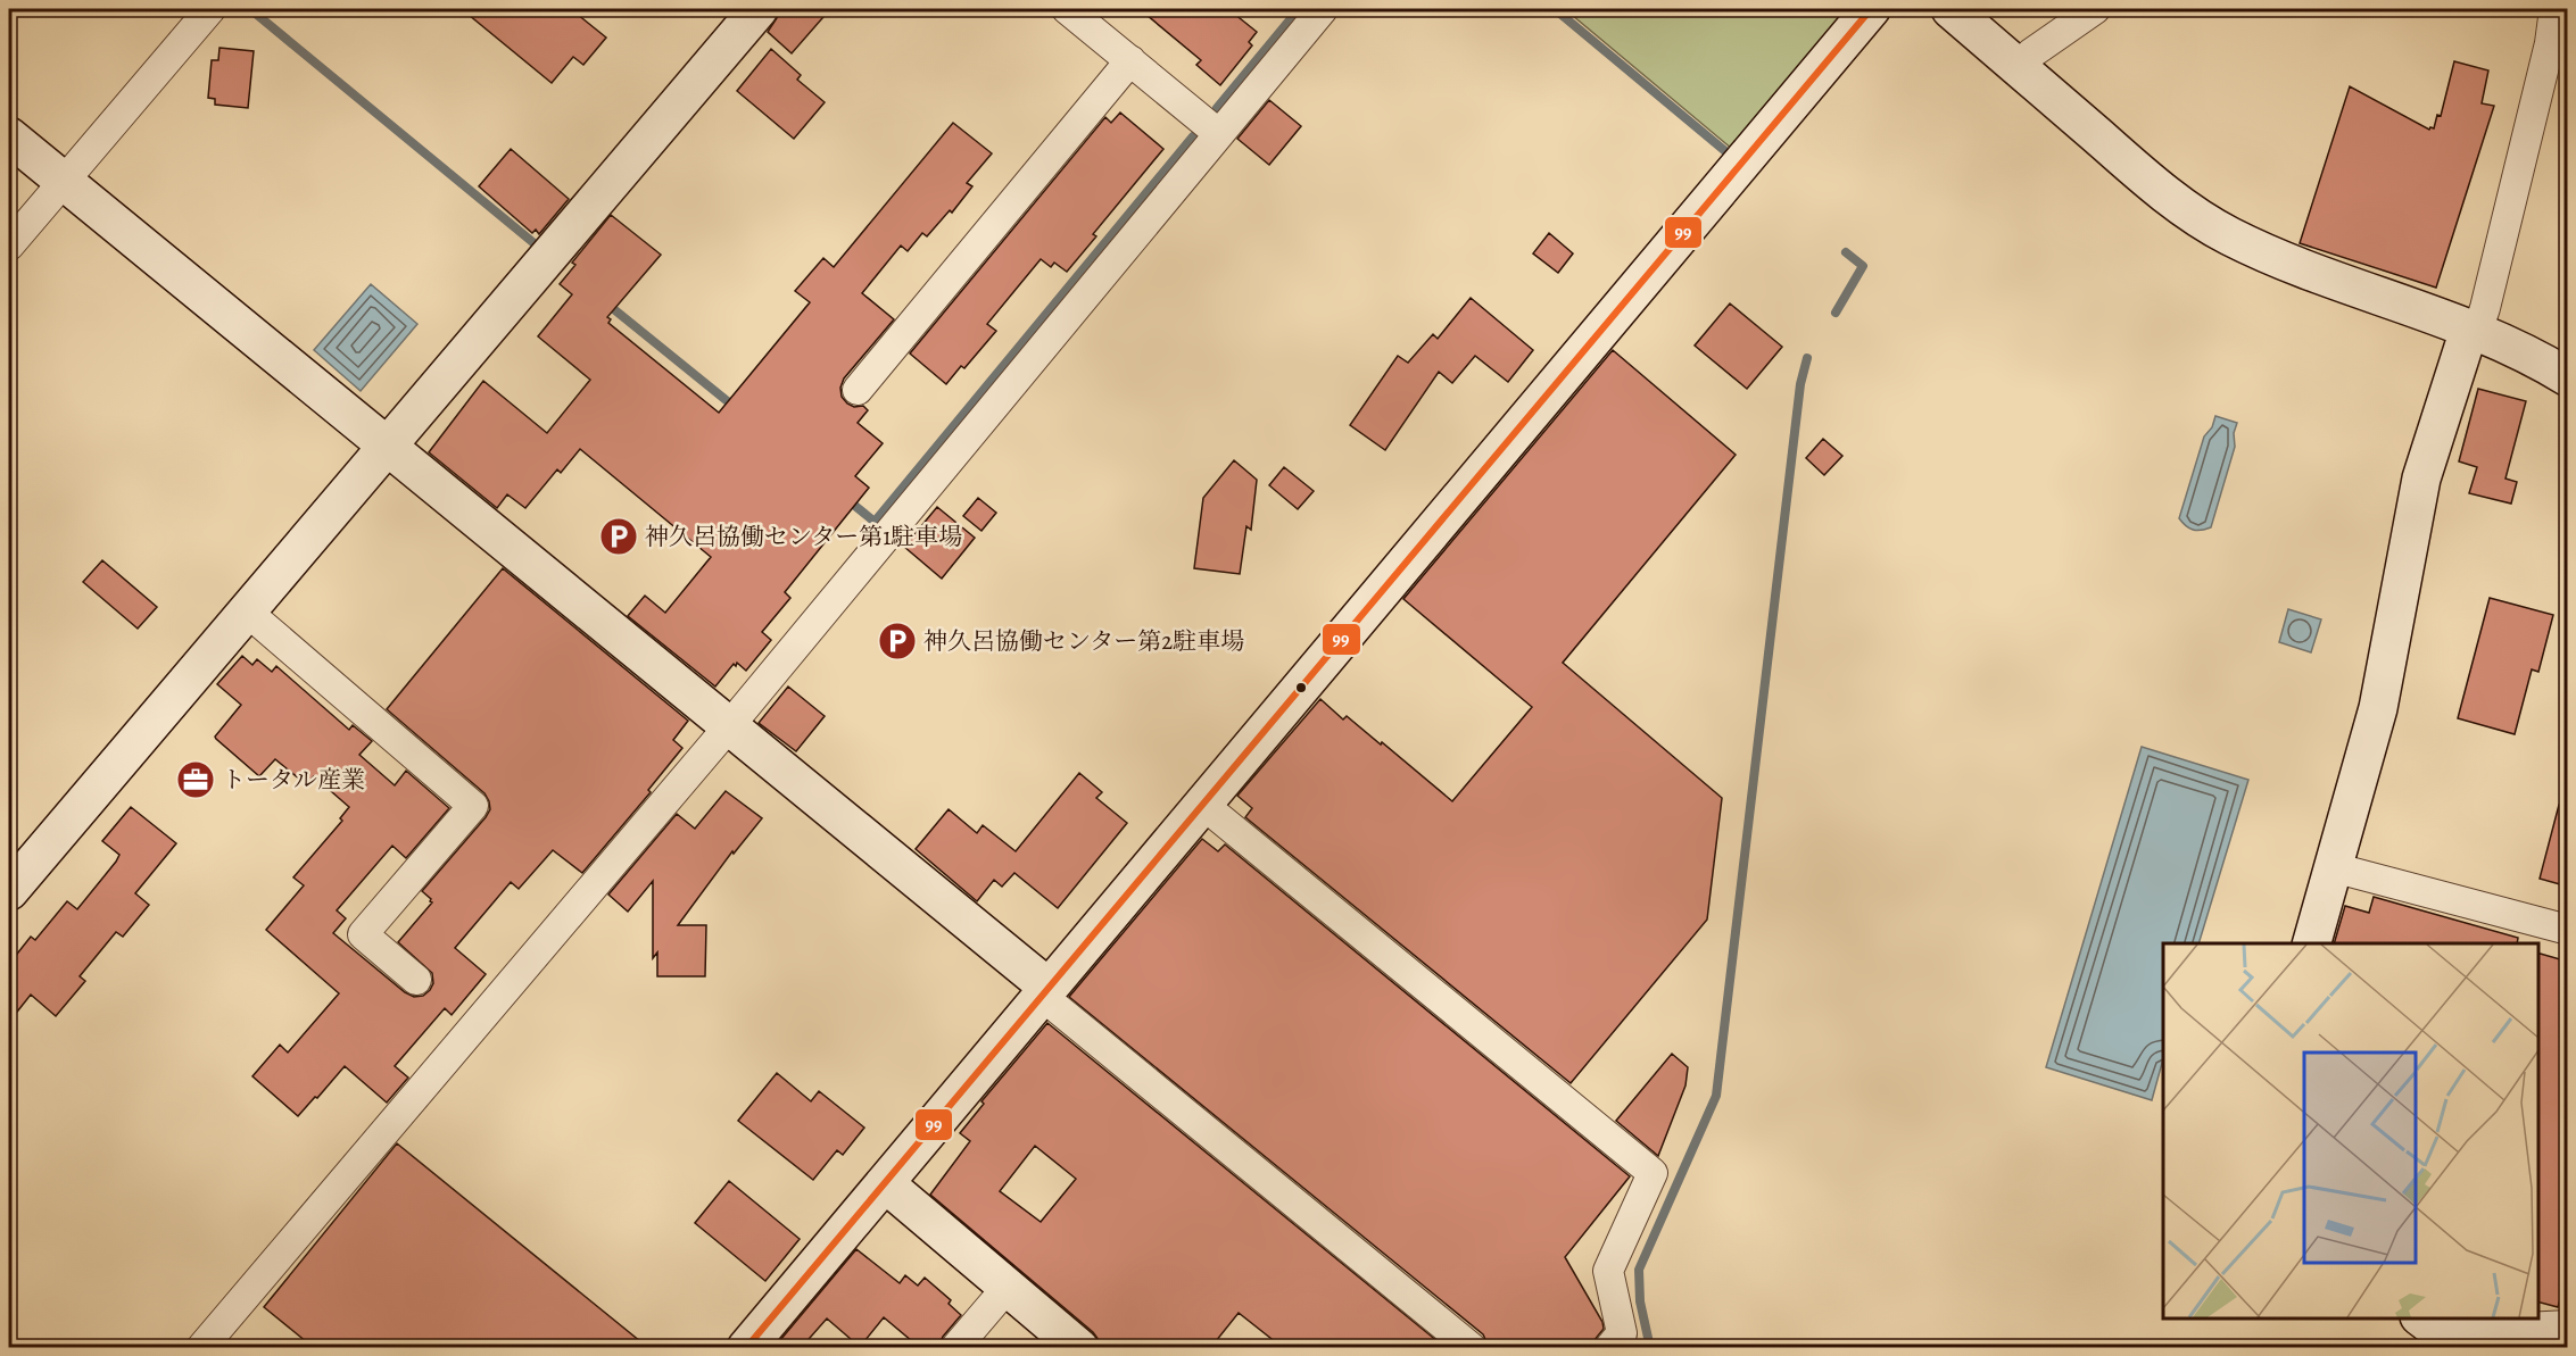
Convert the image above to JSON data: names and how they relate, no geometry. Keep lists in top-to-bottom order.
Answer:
{
  "places": {
    "parking": ["神久呂協働センター第1駐車場", "神久呂協働センター第2駐車場"],
    "office": ["トータル産業"]
  },
  "lines": ["transit line 99"]
}
